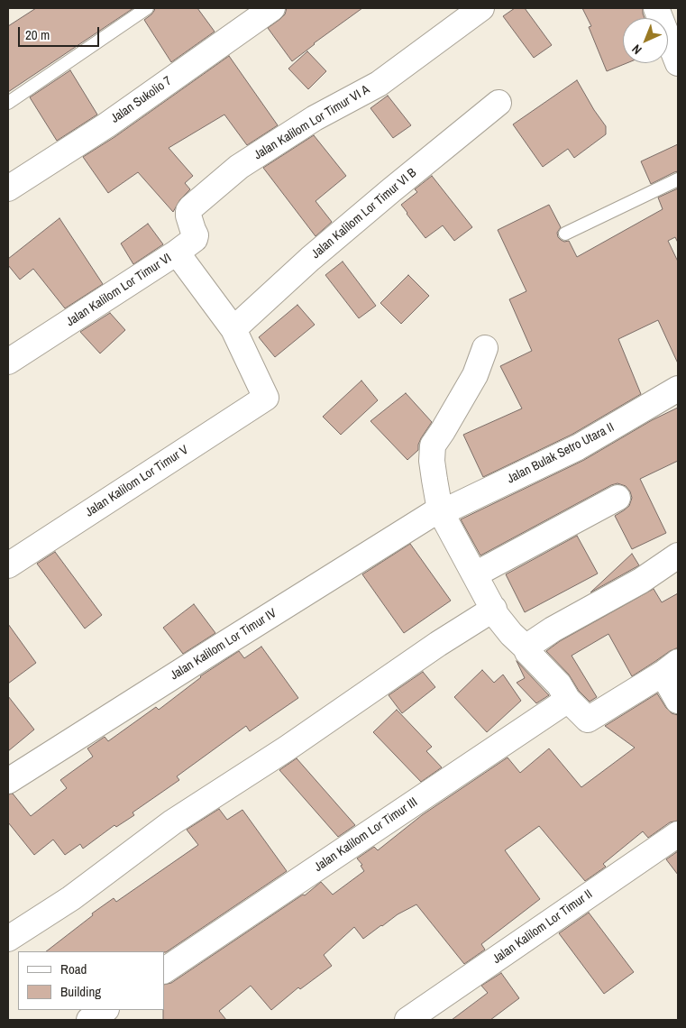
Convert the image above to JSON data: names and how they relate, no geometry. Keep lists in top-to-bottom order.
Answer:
{
  "streets": {
    "street": [
      "Jalan Sukolio 7",
      "Jalan Kalilom Lor Timur VI A",
      "Jalan Kalilom Lor Timur VI B",
      "Jalan Kalilom Lor Timur VI",
      "Jalan Bulak Setro Utara II",
      "Jalan Kalilom Lor Timur V",
      "Jalan Kalilom Lor Timur IV",
      "Jalan Kalilom Lor Timur III",
      "Jalan Kalilom Lor Timur II"
    ]
  },
  "crossings": [
    ["Jalan Kalilom Lor Timur VI A", "Jalan Kalilom Lor Timur VI"],
    ["Jalan Kalilom Lor Timur VI B", "Jalan Kalilom Lor Timur VI"],
    ["Jalan Kalilom Lor Timur VI", "Jalan Kalilom Lor Timur V"],
    ["Jalan Bulak Setro Utara II", "Jalan Kalilom Lor Timur IV"]
  ],
  "legend": ["Road", "Building"],
  "scale_bar": "20 m",
  "north": "bottom left"
}
